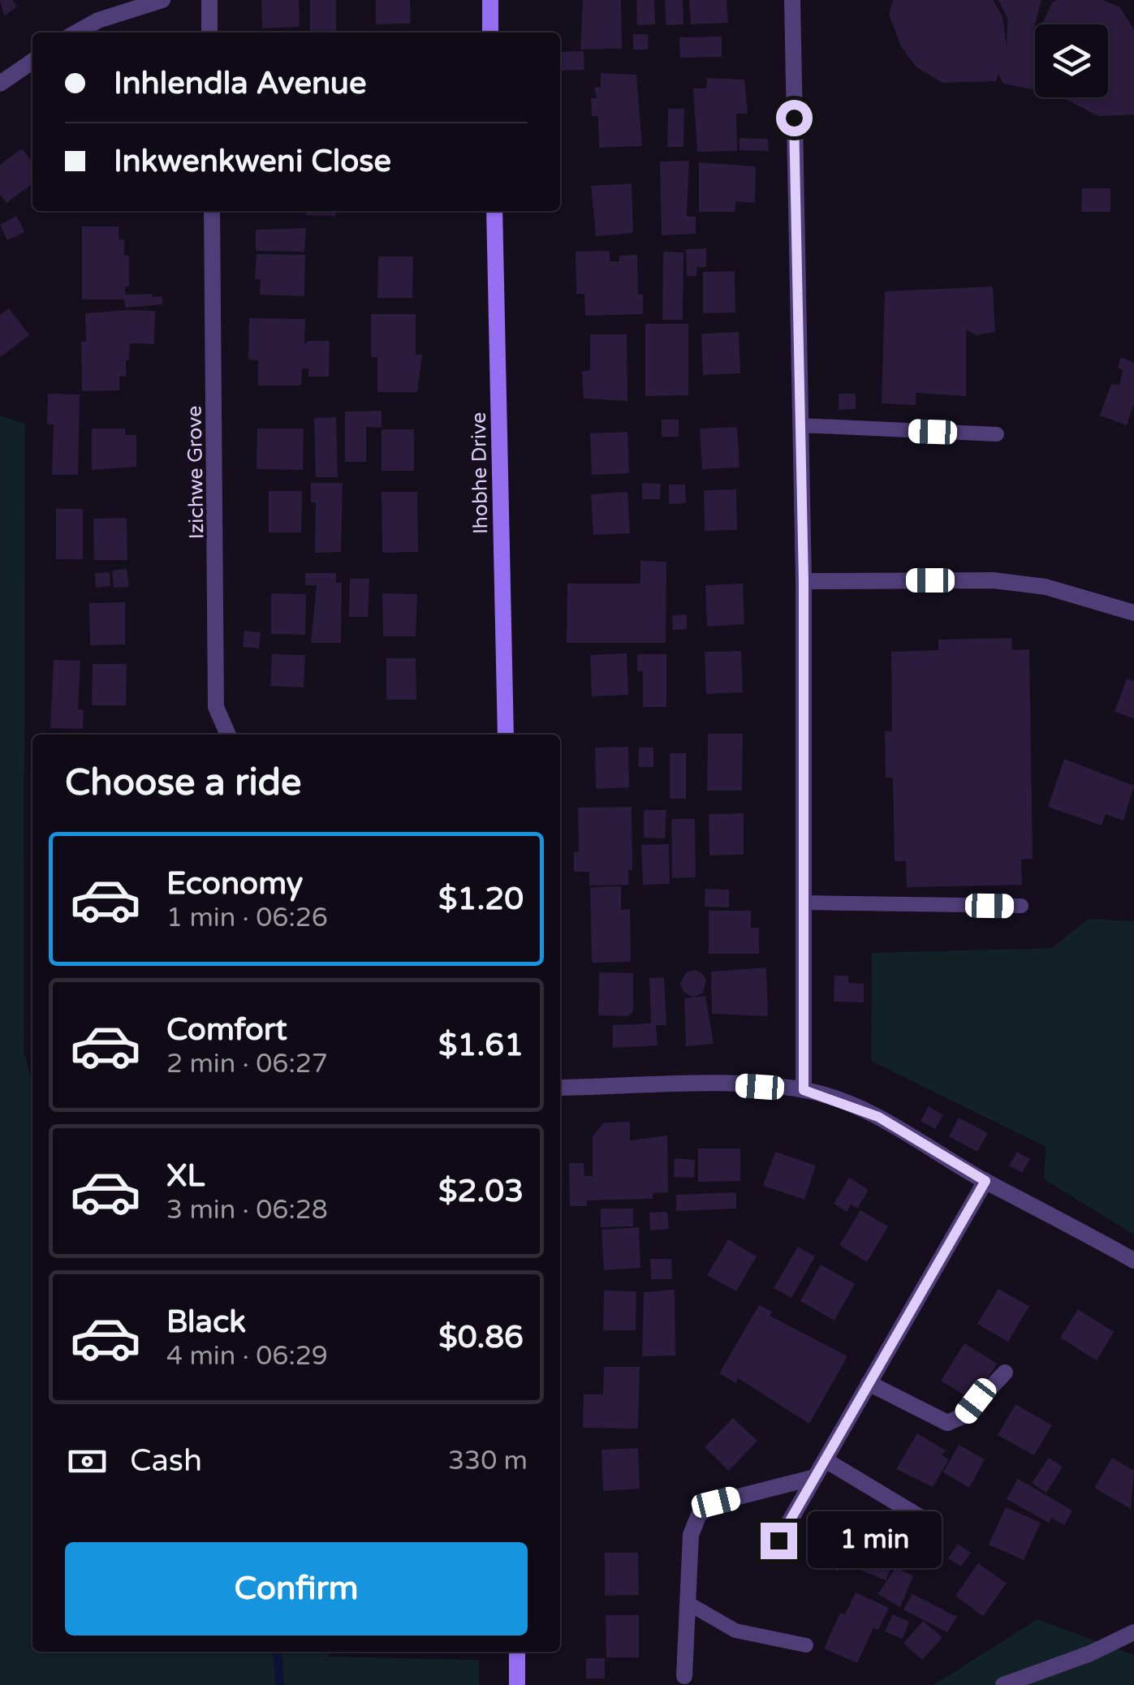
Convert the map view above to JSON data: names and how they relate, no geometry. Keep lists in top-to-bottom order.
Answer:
{
  "streets": {
    "street": ["Izichwe Grove", "Ihobhe Drive"]
  },
  "page": {
    "banner": ["Inhlendla Avenue", "Inkwenkweni Close"],
    "heading": "Choose a ride",
    "list": [
      {
        "name": "Economy",
        "note": "1 min · 06:26",
        "value": "$1.20"
      },
      {
        "name": "Comfort",
        "note": "2 min · 06:27",
        "value": "$1.61"
      },
      {
        "name": "XL",
        "note": "3 min · 06:28",
        "value": "$2.03"
      },
      {
        "name": "Black",
        "note": "4 min · 06:29",
        "value": "$0.86"
      }
    ],
    "pay": ["Cash", "330 m"],
    "bubble": "1 min",
    "buttons": "Confirm"
  }
}
